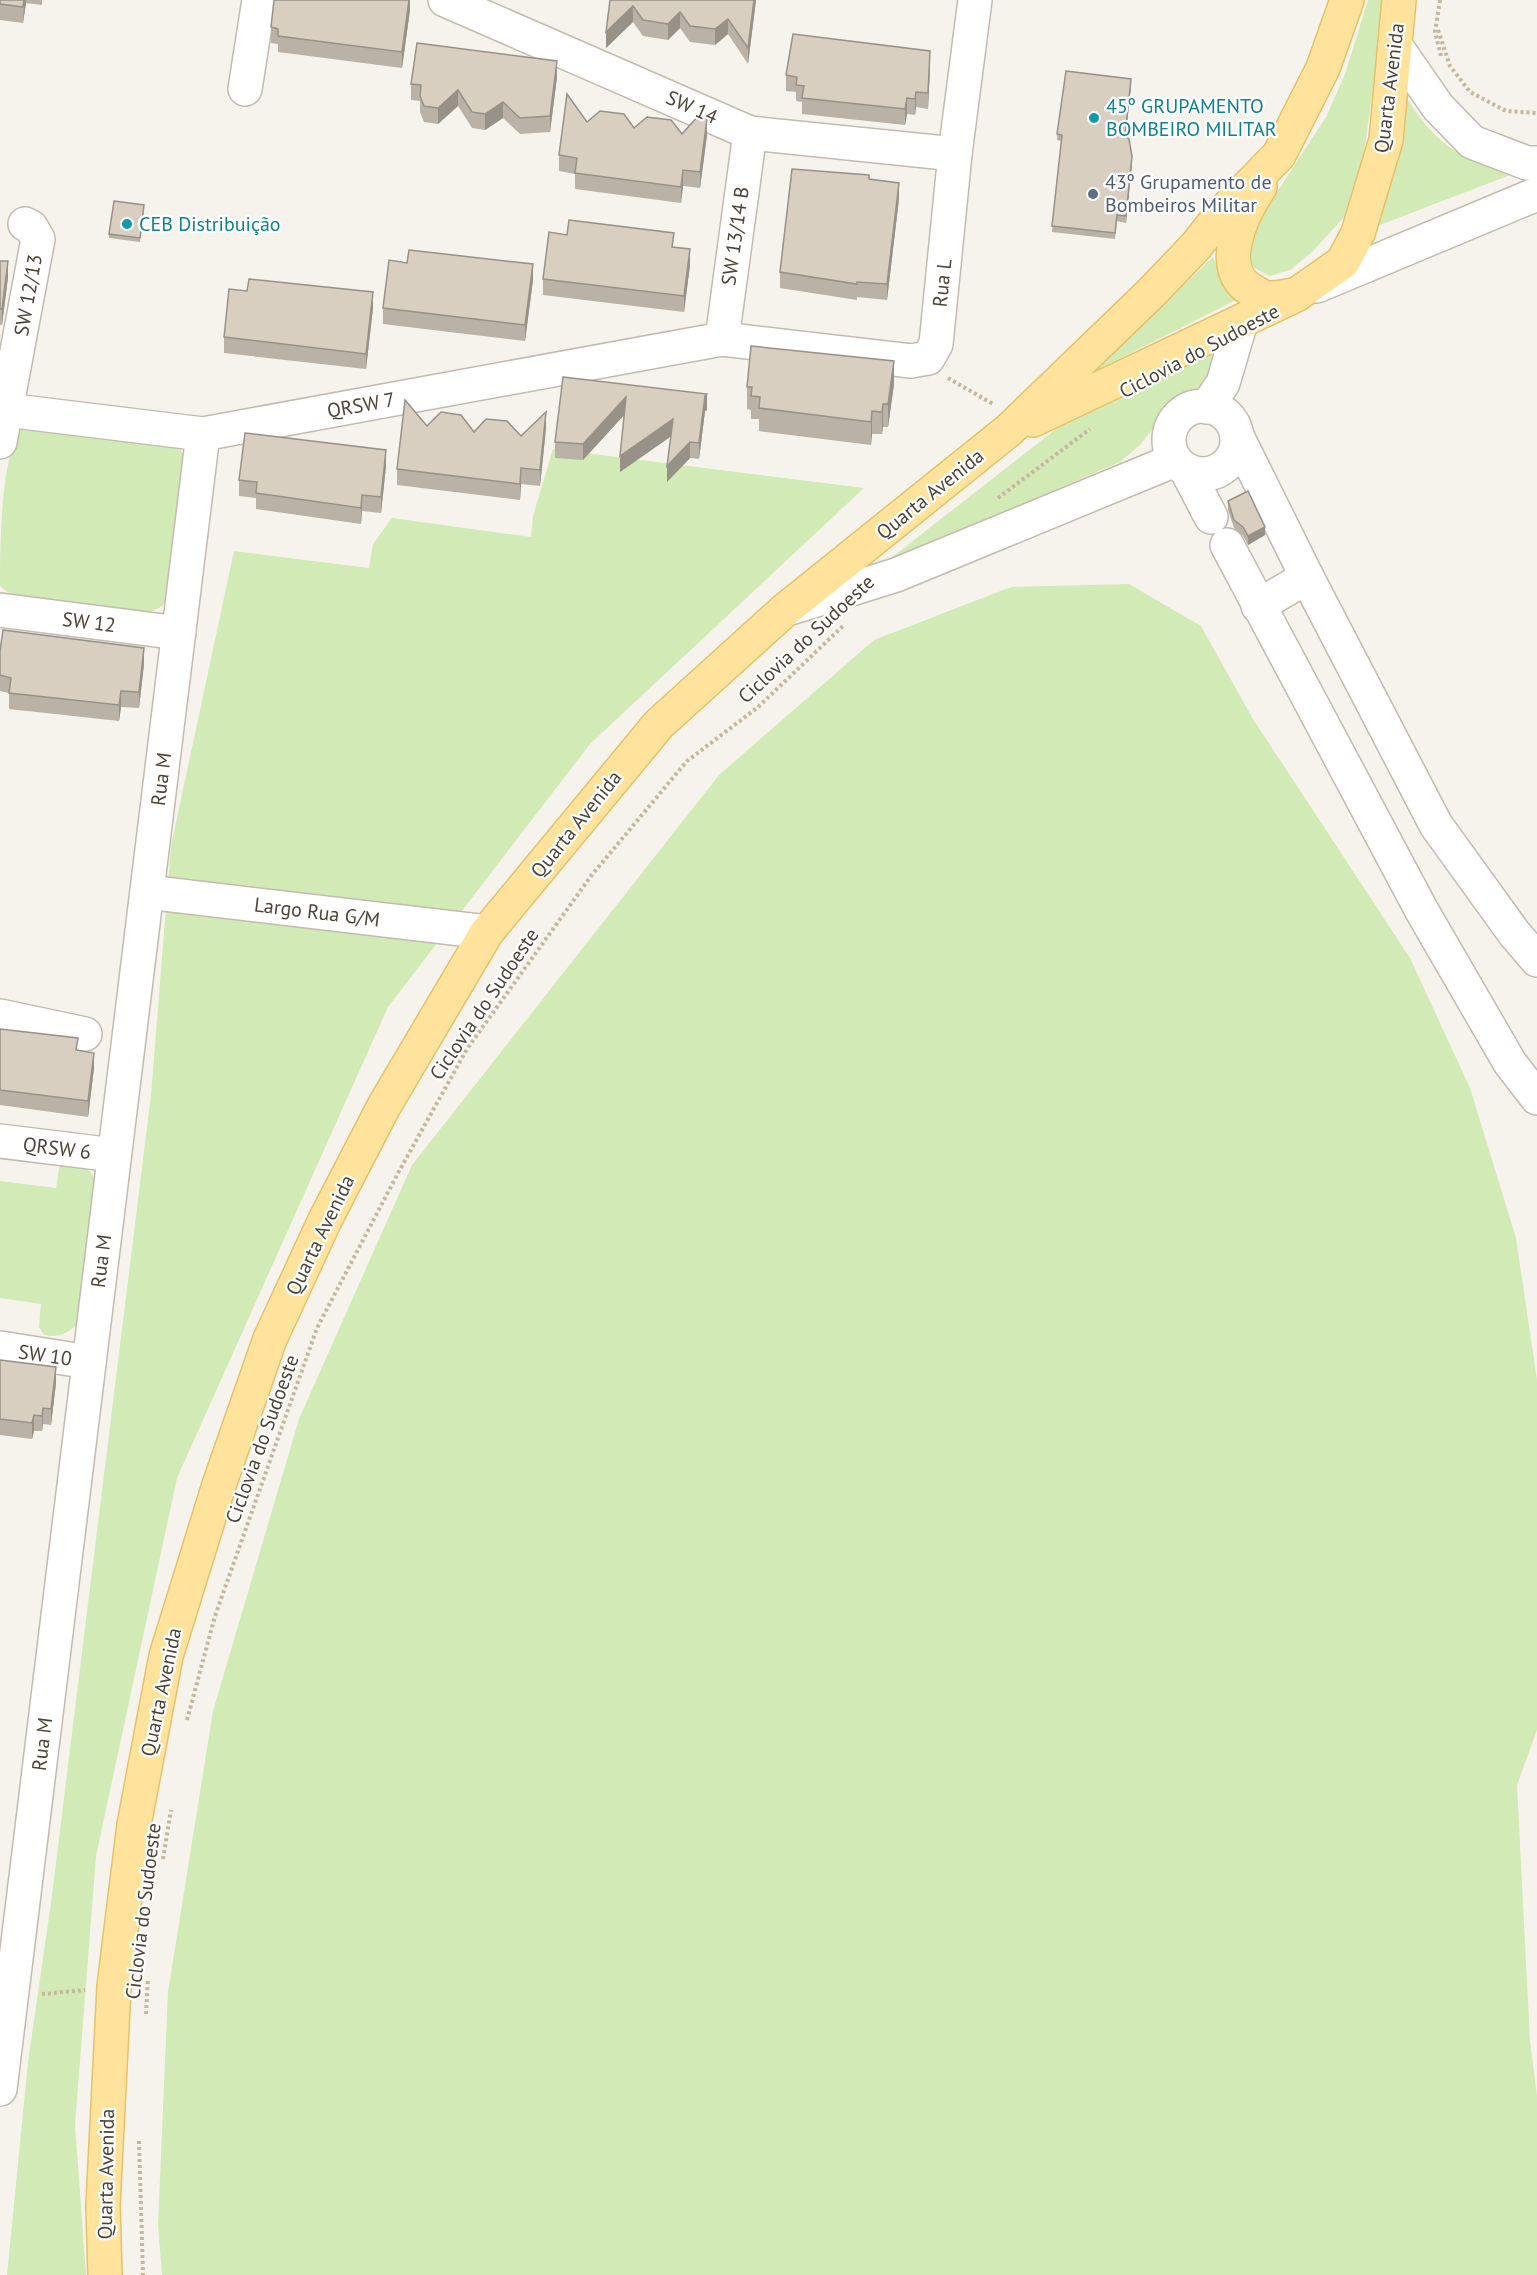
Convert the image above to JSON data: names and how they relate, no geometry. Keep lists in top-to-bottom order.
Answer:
{
  "streets": {
    "main road": ["Quarta Avenida"],
    "street": [
      "SW 14",
      "SW 13/14 B",
      "Rua L",
      "SW 12/13",
      "QRSW 7",
      "SW 12",
      "Rua M",
      "Largo Rua G/M",
      "QRSW 6",
      "SW 10"
    ],
    "path": ["Ciclovia do Sudoeste"]
  },
  "crossings": [
    ["Quarta Avenida", "Largo Rua G/M"],
    ["SW 14", "SW 13/14 B"],
    ["SW 14", "Rua L"],
    ["SW 13/14 B", "QRSW 7"],
    ["SW 12/13", "QRSW 7"],
    ["QRSW 7", "Rua M"],
    ["SW 12", "Rua M"],
    ["Rua M", "Largo Rua G/M"],
    ["Rua M", "QRSW 6"],
    ["Rua M", "SW 10"]
  ],
  "places": ["45º GRUPAMENTO BOMBEIRO MILITAR", "43º Grupamento de Bombeiros Militar", "CEB Distribuição"]
}
